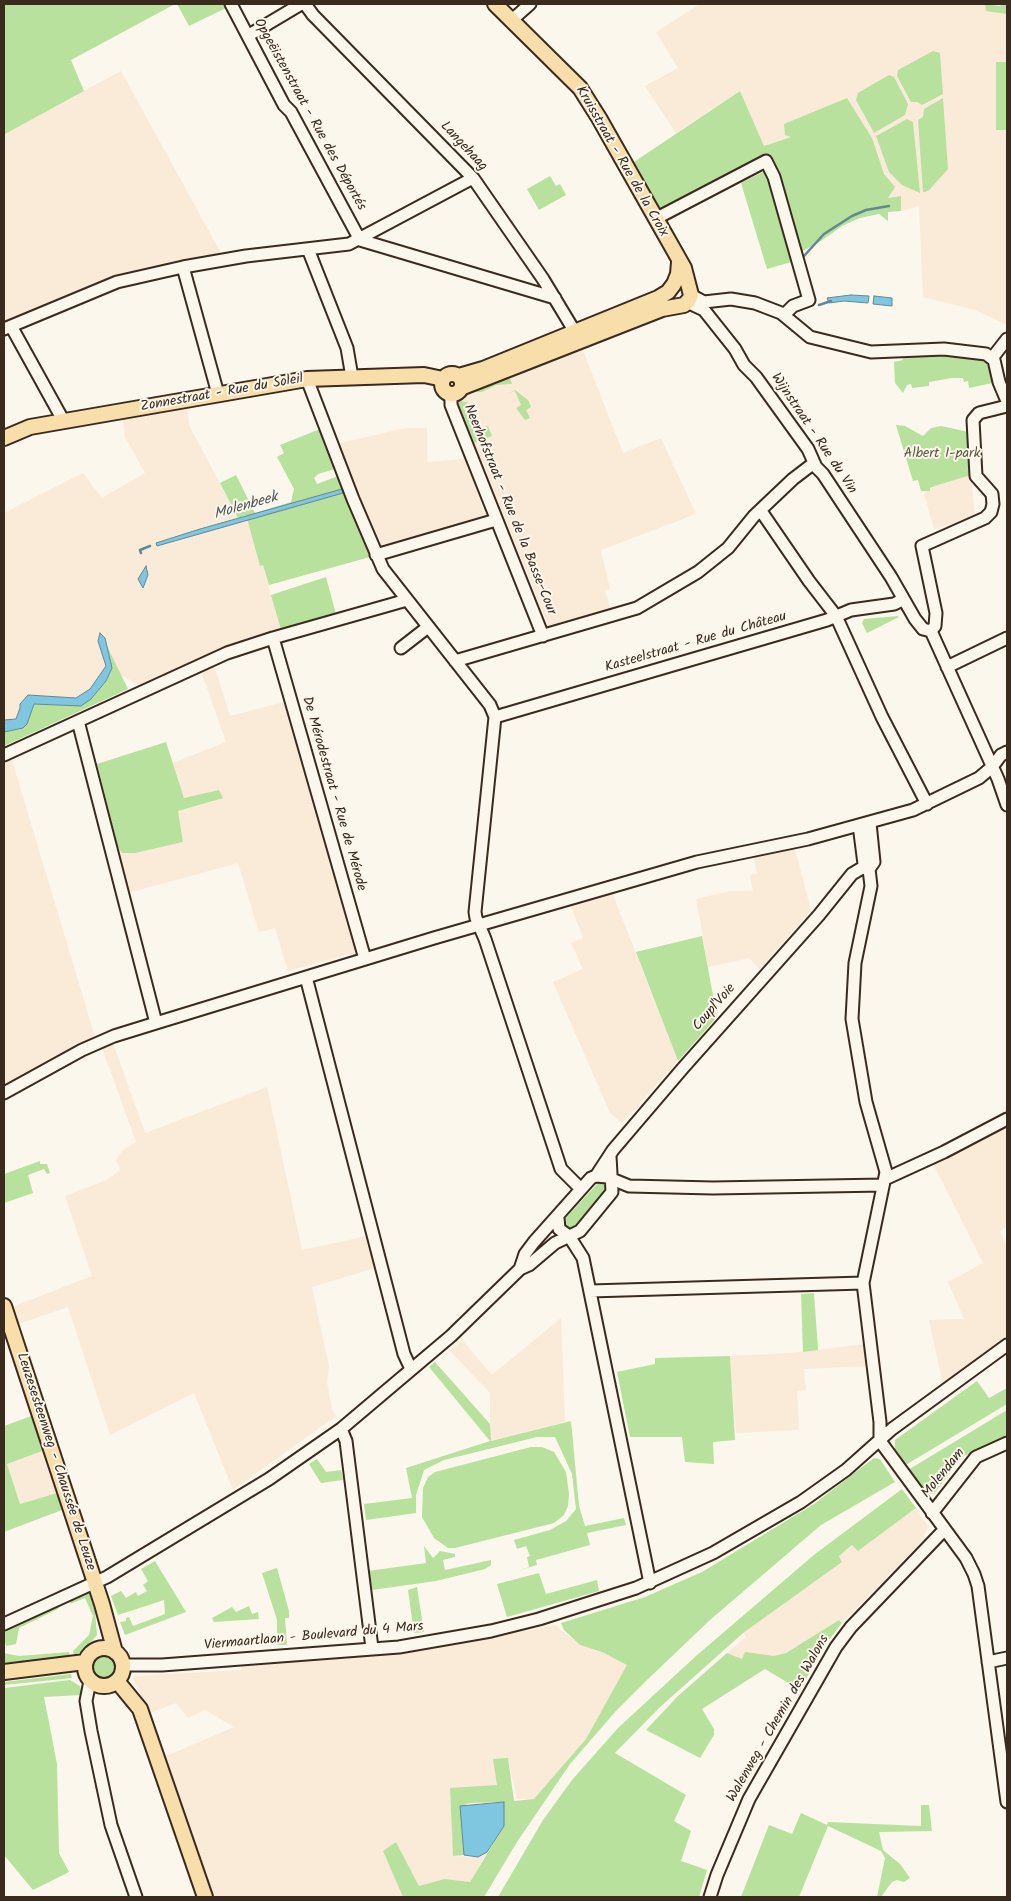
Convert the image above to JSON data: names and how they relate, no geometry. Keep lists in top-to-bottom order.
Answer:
{
  "streets": {
    "main road": ["Kruisstraat - Rue de la Croix", "Zonnestraat - Rue du Soleil", "Leuzesesteenweg - Chaussée de Leuze"],
    "street": [
      "Opgeëistenstraat - Rue des Déportés",
      "Langehaag",
      "Wijnstraat - Rue du Vin",
      "Neerhofstraat - Rue de la Basse-Cour",
      "Kasteelstraat - Rue du Château",
      "De Mérodestraat - Rue de Mérode",
      "Coupl'Voie",
      "Molendam",
      "Viermaartlaan - Boulevard du 4 Mars",
      "Walenweg - Chemin des Walons"
    ]
  },
  "crossings": [
    ["Kruisstraat - Rue de la Croix", "Wijnstraat - Rue du Vin"],
    ["Zonnestraat - Rue du Soleil", "Neerhofstraat - Rue de la Basse-Cour"],
    ["Wijnstraat - Rue du Vin", "Kasteelstraat - Rue du Château"],
    ["Leuzesesteenweg - Chaussée de Leuze", "Viermaartlaan - Boulevard du 4 Mars"]
  ],
  "water": ["Molenbeek"],
  "parks": ["Albert I-park"]
}
